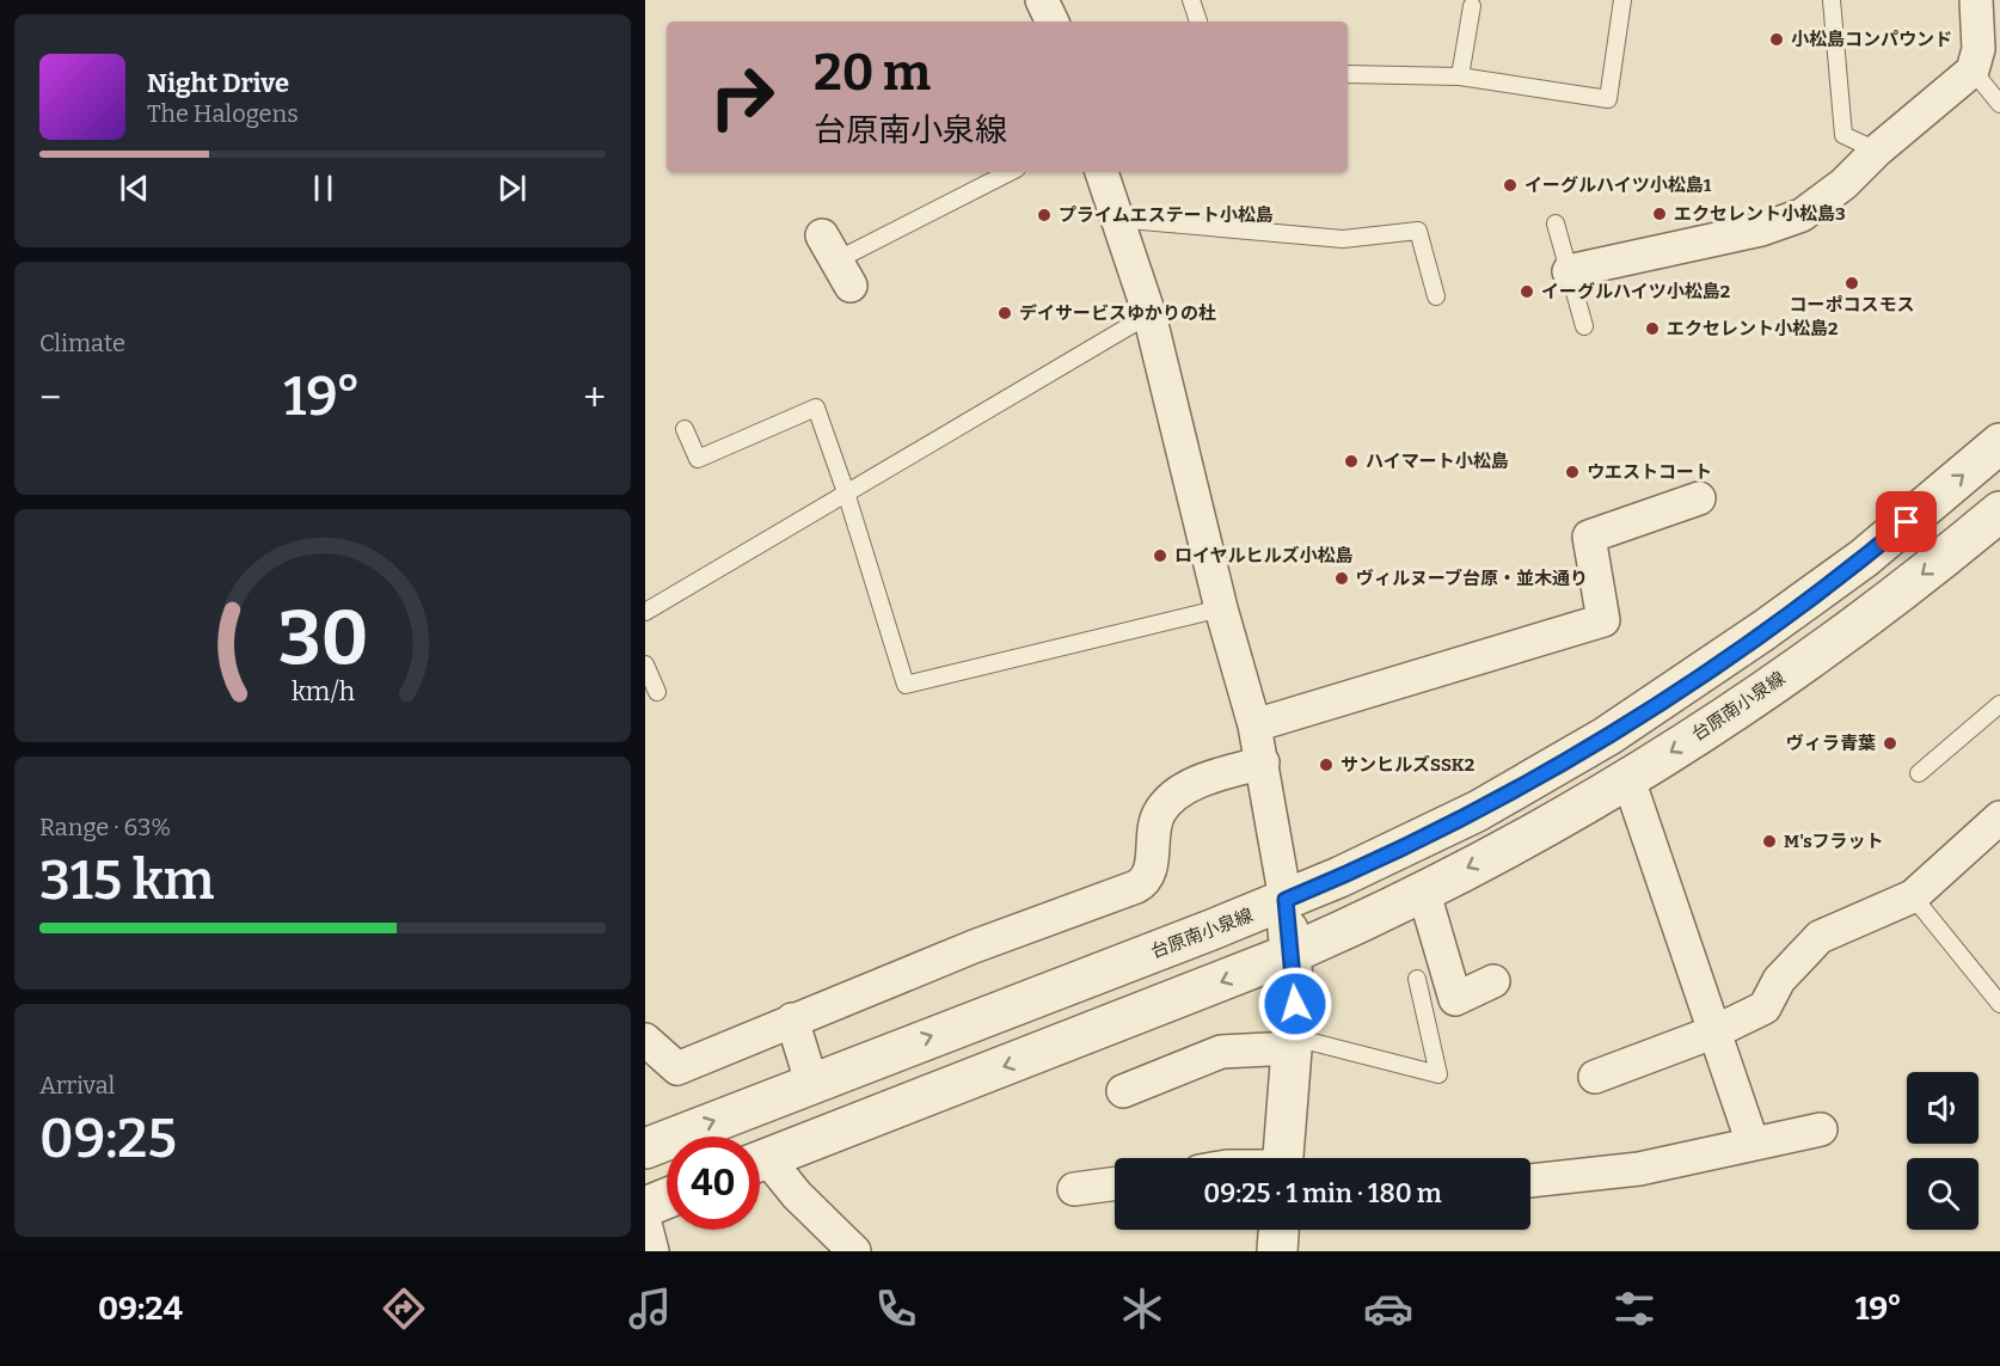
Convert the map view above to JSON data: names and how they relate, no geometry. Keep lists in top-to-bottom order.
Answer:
{
  "streets": {
    "street": ["台原南小泉線"]
  },
  "places": [
    "小松島コンパウンド",
    "イーグルハイツ小松島1",
    "エクセレント小松島3",
    "プライムエステート小松島",
    "コーポコスモス",
    "イーグルハイツ小松島2",
    "デイサービスゆかりの杜",
    "エクセレント小松島2",
    "ハイマート小松島",
    "ウエストコート",
    "ロイヤルヒルズ小松島",
    "ヴィルヌーブ台原・並木通り",
    "ヴィラ青葉",
    "サンヒルズSSK2",
    "M'sフラット"
  ],
  "page": {
    "turn": ["20 m", "台原南小泉線"],
    "song": ["Night Drive", "The Halogens"],
    "tile": [
      "Climate",
      ["Range · 63%", "315 km"],
      ["Arrival", "09:25"]
    ],
    "heat": ["−", "19°", "+"],
    "limit": "40",
    "trip": "09:25 · 1 min · 180 m",
    "tabs": ["09:24", "19°"],
    "gauge": ["30", "km/h"]
  }
}
